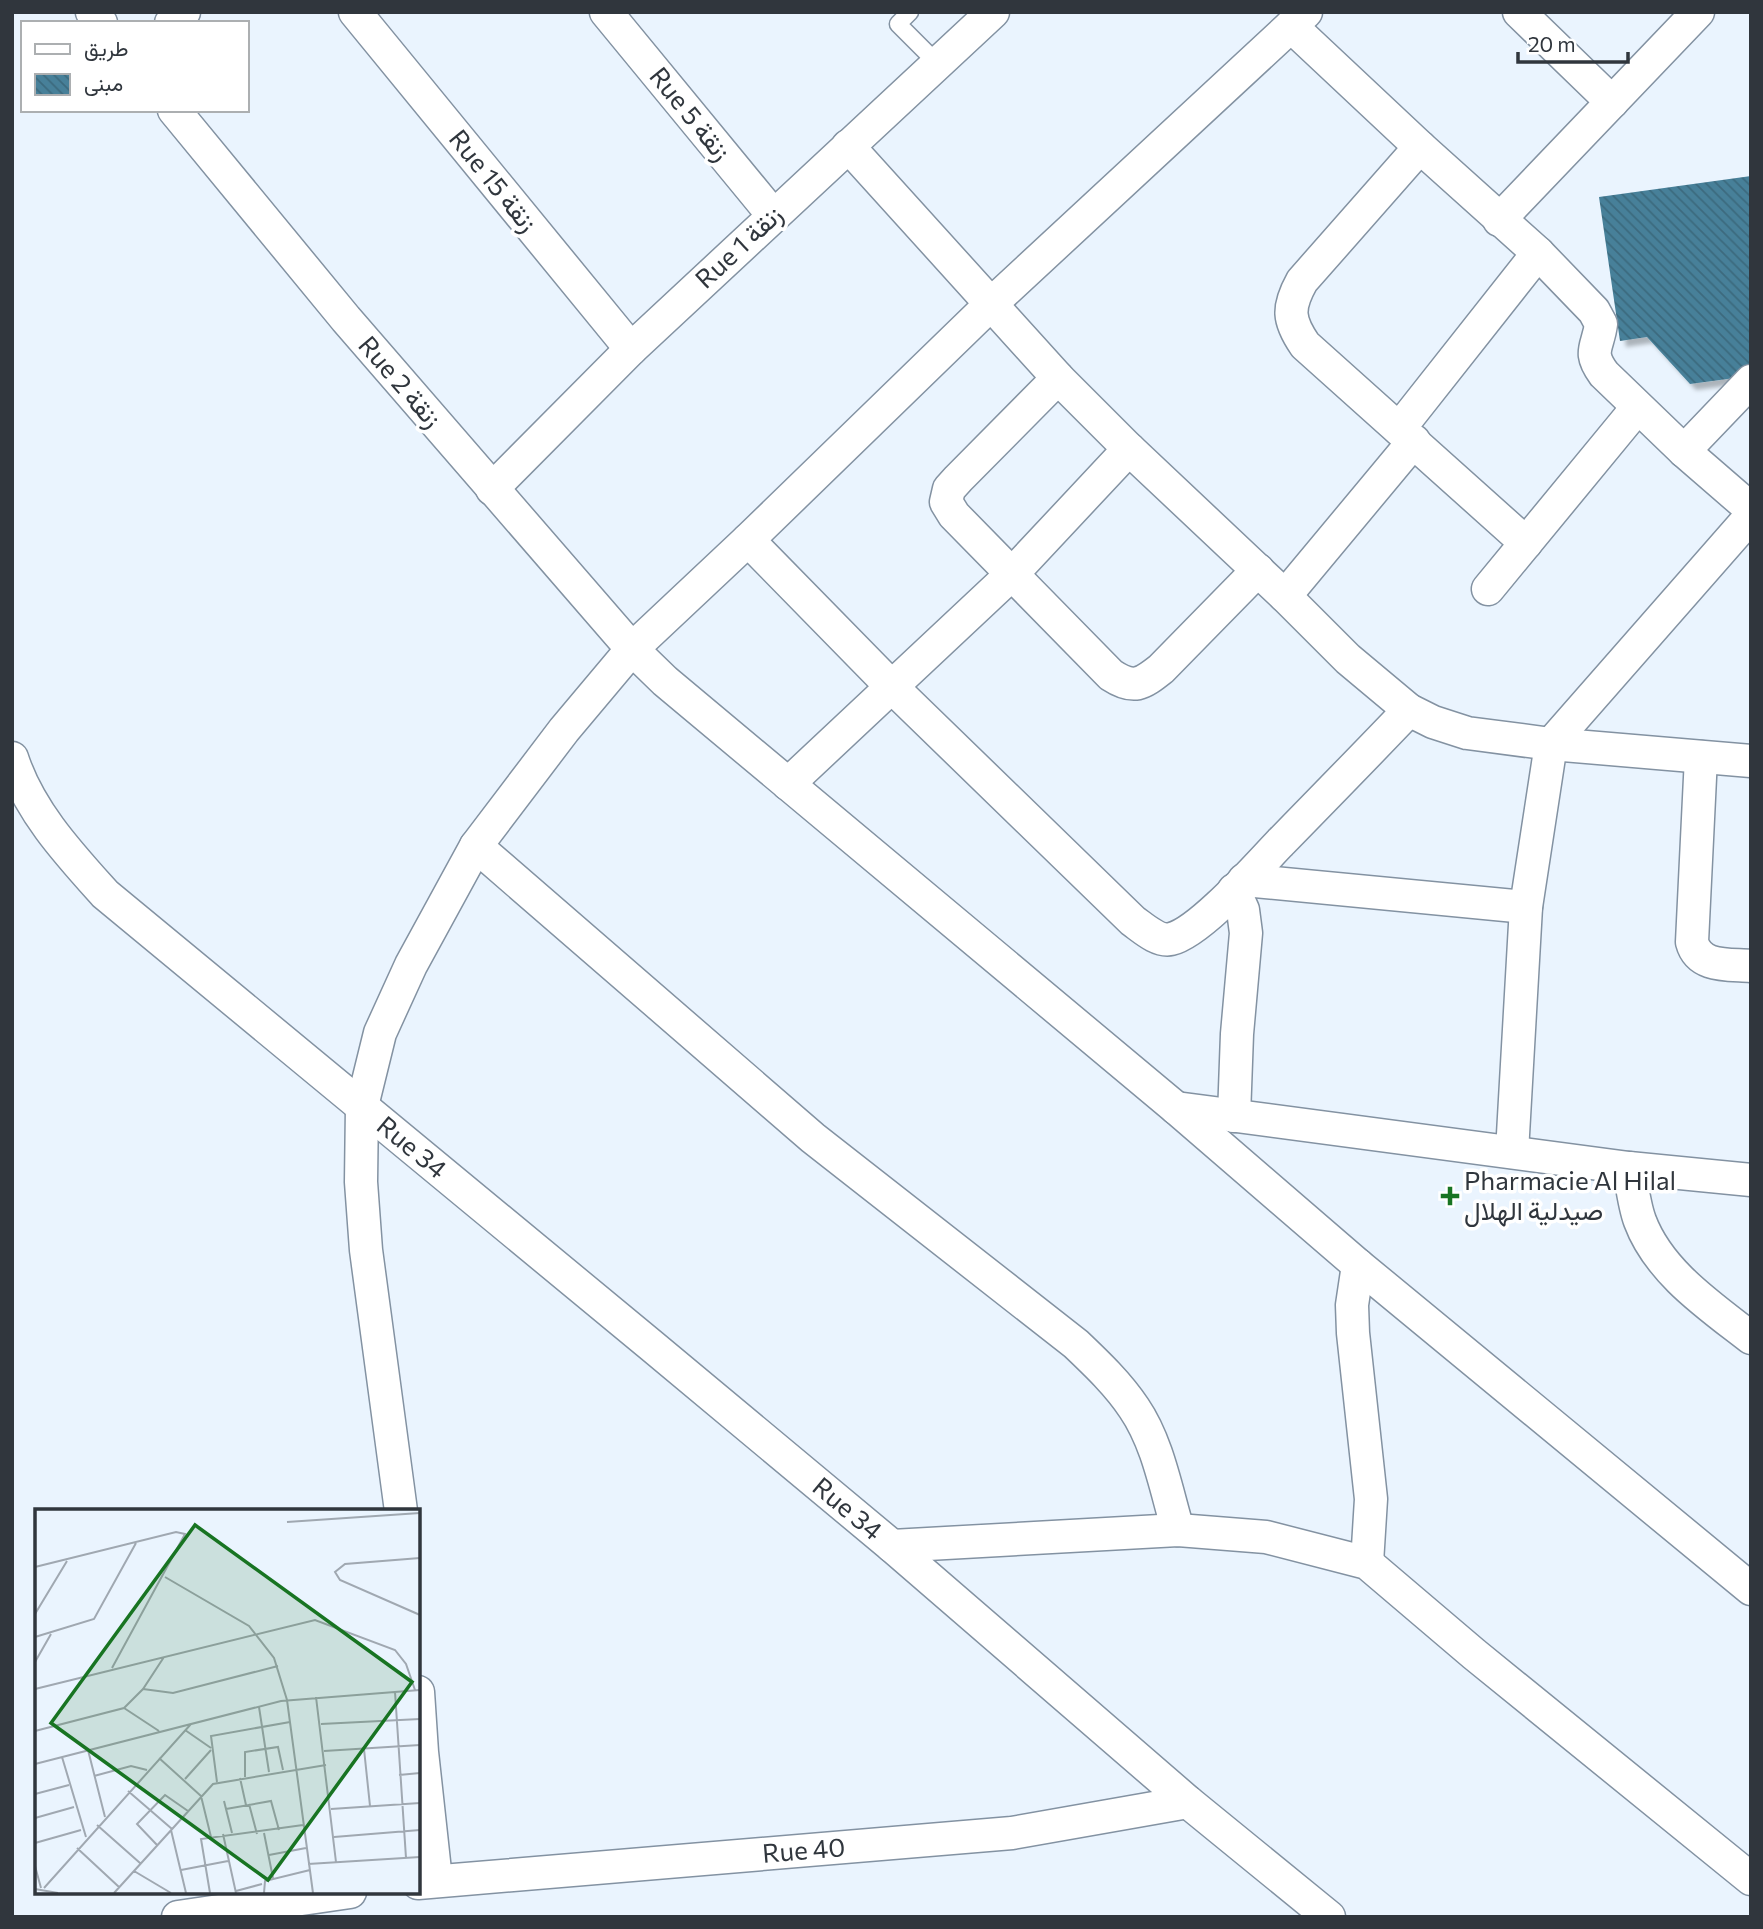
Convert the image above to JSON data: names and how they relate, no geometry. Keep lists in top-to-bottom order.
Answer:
{
  "streets": {
    "street": [
      "Rue 5 زنقة",
      "Rue 15 زنقة",
      "Rue 1 زنقة",
      "Rue 2 زنقة",
      "Rue 34",
      "Rue 40"
    ]
  },
  "crossings": [
    ["Rue 5 زنقة", "Rue 1 زنقة"],
    ["Rue 15 زنقة", "Rue 1 زنقة"],
    ["Rue 1 زنقة", "Rue 2 زنقة"],
    ["Rue 34", "Rue 40"]
  ],
  "places": {
    "health": ["Pharmacie Al Hilal صيدلية الهلال"]
  },
  "legend": ["طريق", "مبنى"],
  "scale_bar": "20 m"
}
